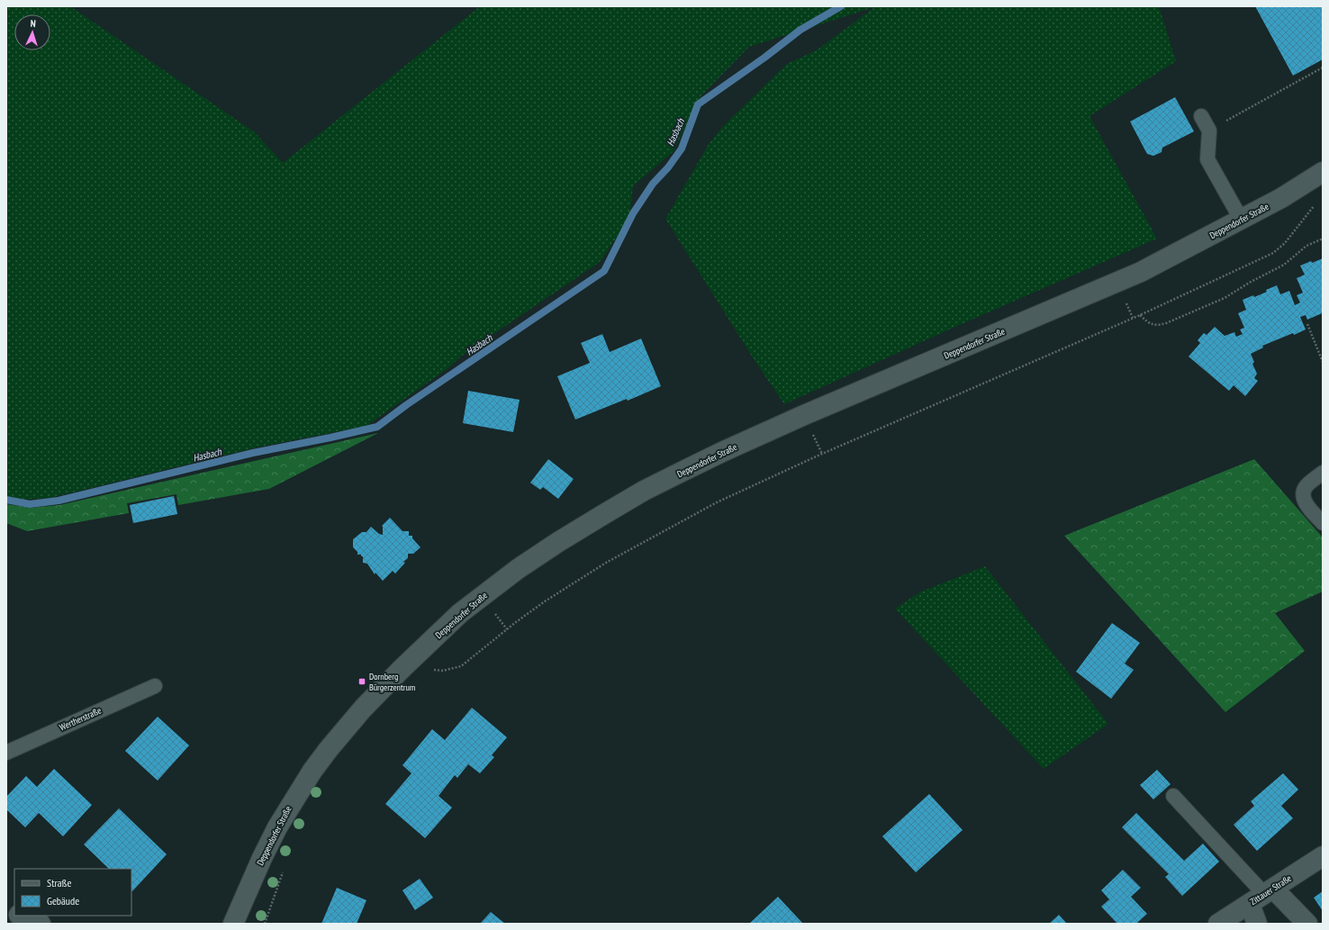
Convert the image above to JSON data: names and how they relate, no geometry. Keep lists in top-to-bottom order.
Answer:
{
  "streets": {
    "street": ["Deppendorfer Straße", "Zittauer Straße"],
    "lane": ["Wertherstraße"]
  },
  "water": ["Hasbach"],
  "places": {
    "transit": ["Dornberg Bürgerzentrum"]
  },
  "legend": ["Straße", "Gebäude"],
  "north": "top"
}
